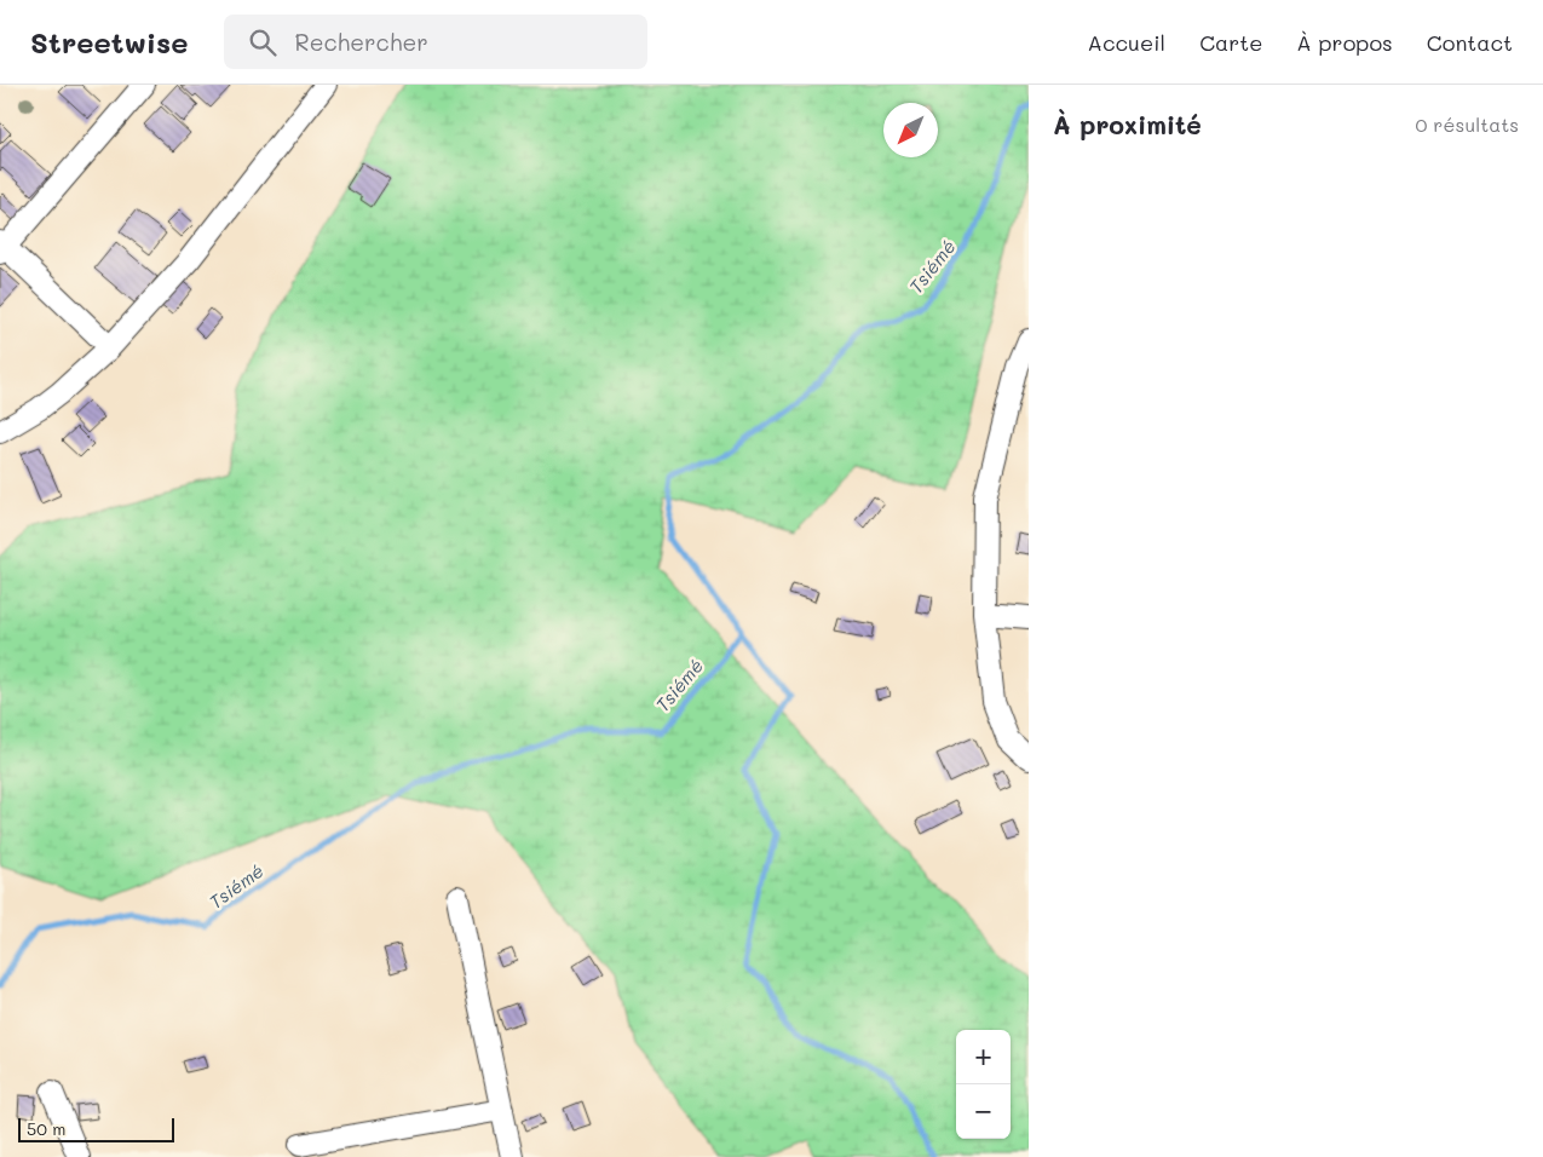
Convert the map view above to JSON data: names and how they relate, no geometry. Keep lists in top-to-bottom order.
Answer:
{
  "water": ["Tsiémé"],
  "scale_bar": "50 m",
  "north": "bottom left",
  "page": {
    "header": "Streetwise",
    "search": "Rechercher",
    "nav": [
      "Accueil",
      "Carte",
      "À propos",
      "Contact"
    ],
    "heading": ["À proximité", "0 résultats"],
    "map_buttons": ["+", "−"],
    "scale": "50 m"
  }
}
